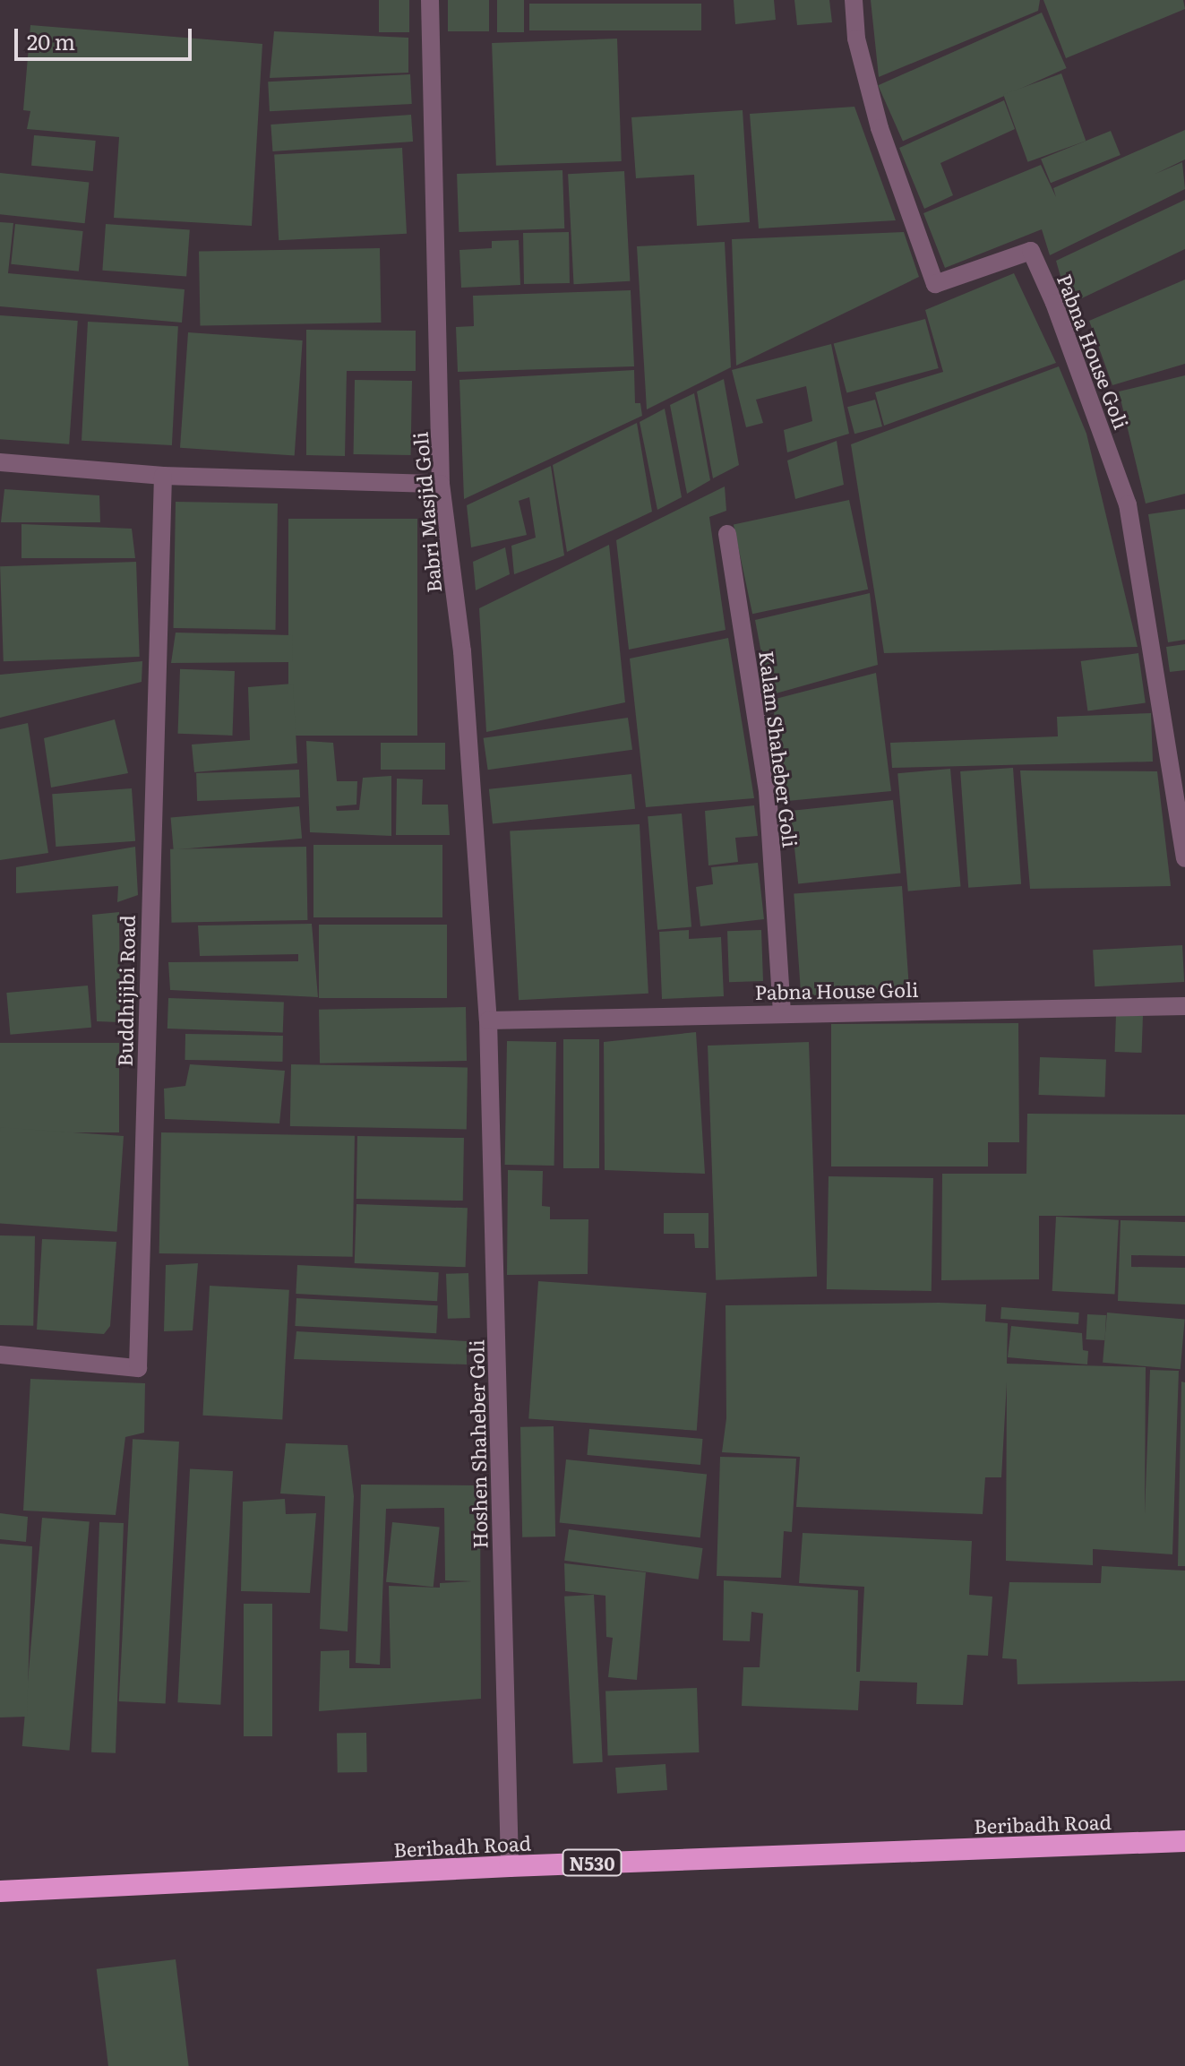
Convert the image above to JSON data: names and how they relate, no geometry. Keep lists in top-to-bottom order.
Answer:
{
  "streets": {
    "highway": ["Beribadh Road", "N530"],
    "street": [
      "Pabna House Goli",
      "Babri Masjid Goli",
      "Kalam Shaheber Goli",
      "Buddhijibi Road",
      "Hoshen Shaheber Goli"
    ]
  },
  "crossings": [
    ["Pabna House Goli", "Babri Masjid Goli"],
    ["Pabna House Goli", "Kalam Shaheber Goli"],
    ["Pabna House Goli", "Hoshen Shaheber Goli"],
    ["Babri Masjid Goli", "Hoshen Shaheber Goli"],
    ["Hoshen Shaheber Goli", "Beribadh Road"]
  ],
  "scale_bar": "20 m"
}
